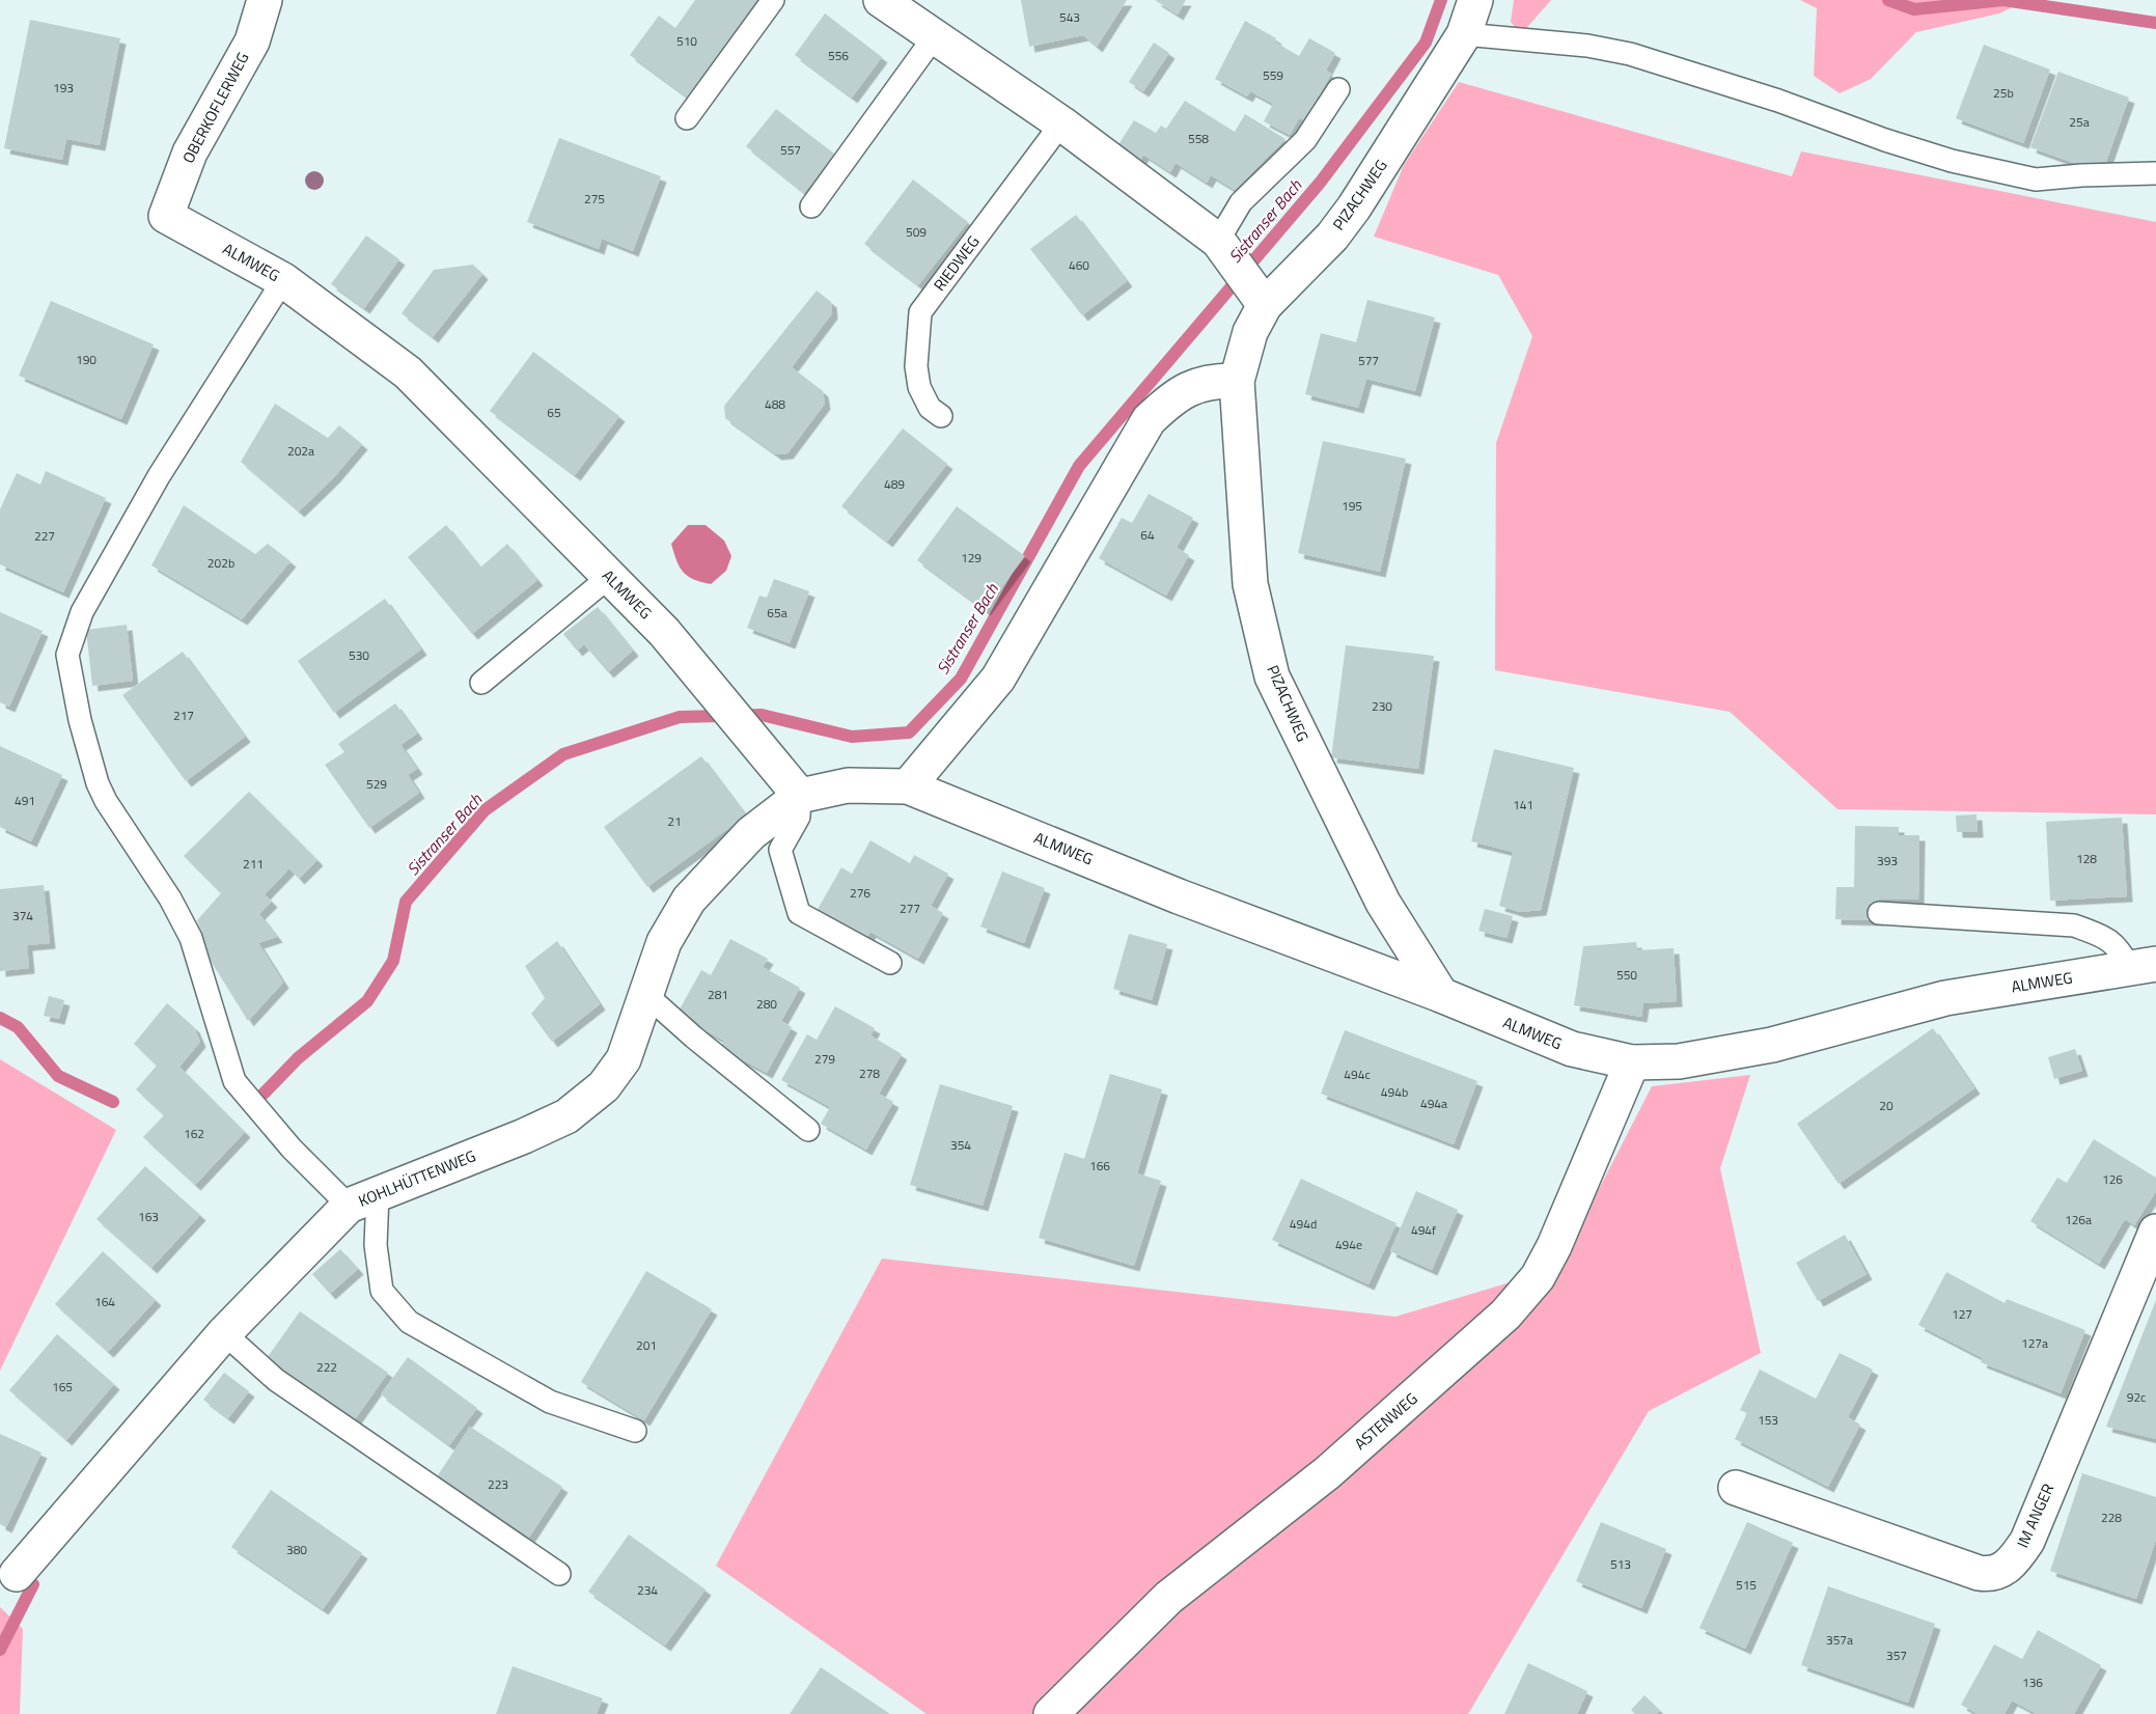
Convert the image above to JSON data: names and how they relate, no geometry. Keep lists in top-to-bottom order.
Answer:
{
  "streets": {
    "street": [
      "OBERKOFLERWEG",
      "PIZACHWEG",
      "ALMWEG",
      "KOHLHÜTTENWEG",
      "ASTENWEG",
      "IM ANGER"
    ],
    "lane": ["RIEDWEG"]
  },
  "crossings": [
    ["OBERKOFLERWEG", "ALMWEG"],
    ["PIZACHWEG", "ALMWEG"],
    ["ALMWEG", "KOHLHÜTTENWEG"],
    ["ALMWEG", "ASTENWEG"]
  ],
  "water": ["Sistranser Bach"],
  "house_numbers": [
    "543",
    "510",
    "556",
    "559",
    "193",
    "25b",
    "25a",
    "558",
    "557",
    "275",
    "509",
    "460",
    "190",
    "577",
    "488",
    "65",
    "202a",
    "489",
    "195",
    "64",
    "227",
    "129",
    "202b",
    "65a",
    "530",
    "230",
    "217",
    "529",
    "491",
    "141",
    "21",
    "128",
    "393",
    "211",
    "276",
    "277",
    "374",
    "550",
    "281",
    "280",
    "279",
    "278",
    "494c",
    "494b",
    "494a",
    "20",
    "162",
    "354",
    "166",
    "126",
    "163",
    "126a",
    "494d",
    "494f",
    "494e",
    "164",
    "127",
    "127a",
    "201",
    "222",
    "165",
    "92c",
    "153",
    "223",
    "228",
    "380",
    "513",
    "515",
    "234",
    "357a",
    "357",
    "136"
  ]
}
